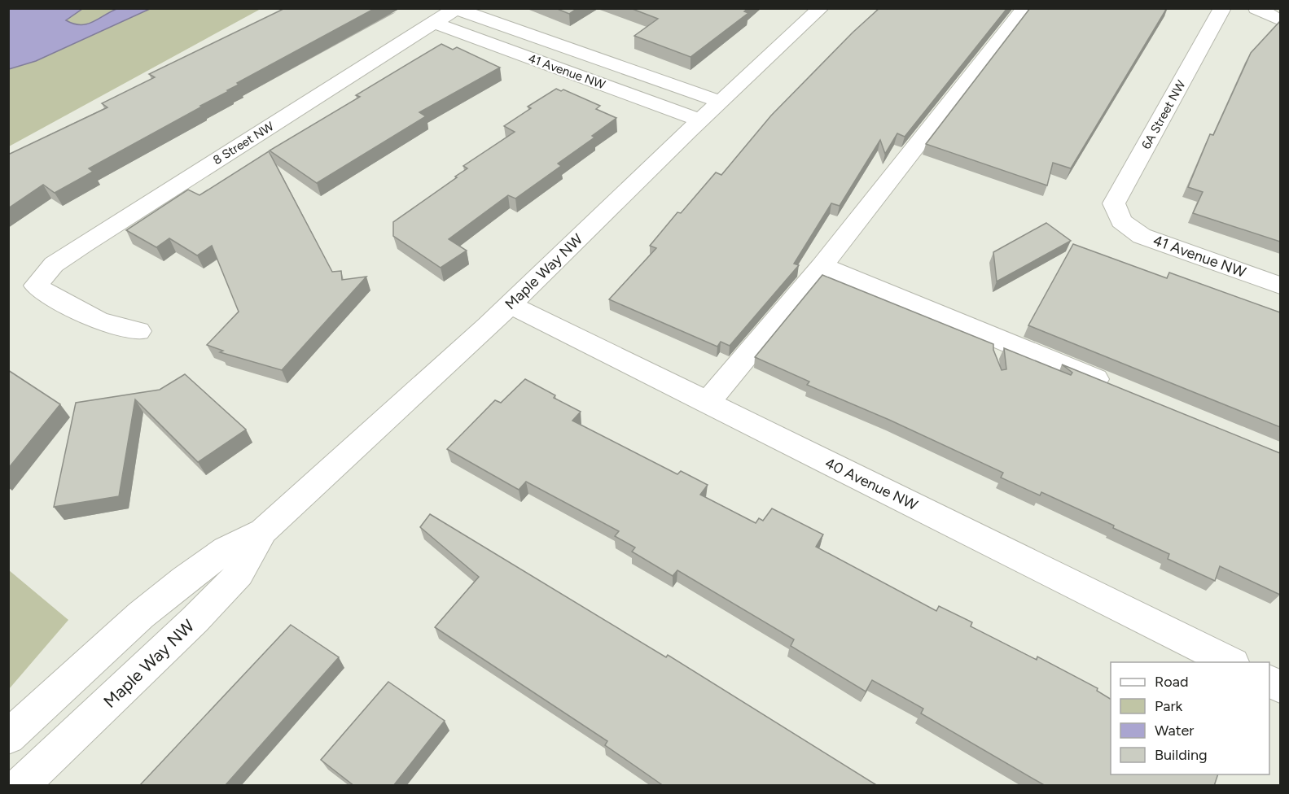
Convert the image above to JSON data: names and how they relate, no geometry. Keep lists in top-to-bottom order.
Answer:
{
  "streets": {
    "street": [
      "41 Avenue NW",
      "6A Street NW",
      "8 Street NW",
      "Maple Way NW",
      "40 Avenue NW"
    ]
  },
  "crossings": [
    ["41 Avenue NW", "6A Street NW"],
    ["41 Avenue NW", "8 Street NW"],
    ["41 Avenue NW", "Maple Way NW"],
    ["Maple Way NW", "40 Avenue NW"]
  ],
  "legend": [
    "Road",
    "Park",
    "Water",
    "Building"
  ]
}
